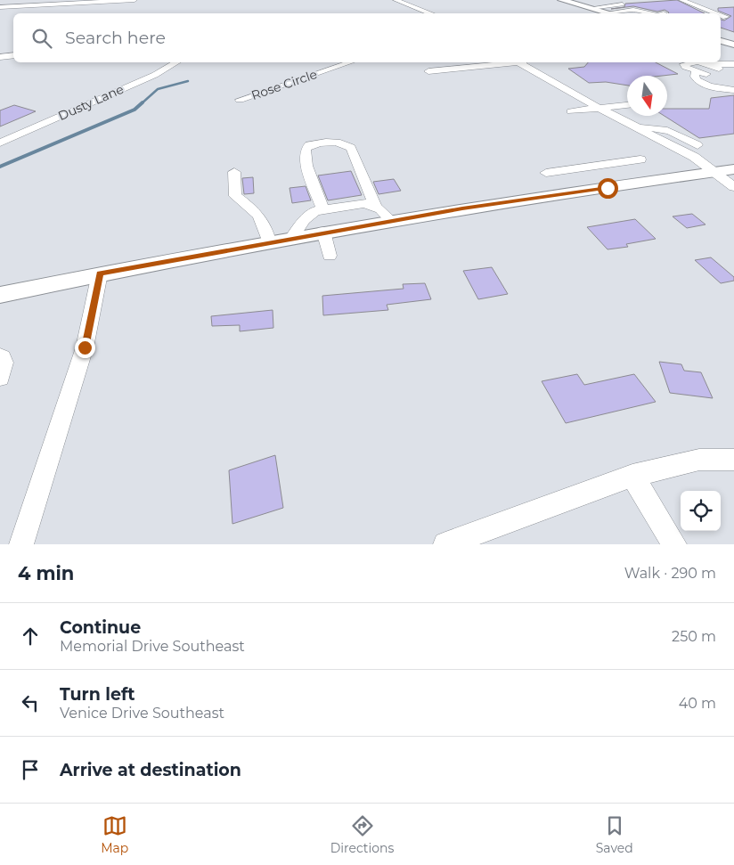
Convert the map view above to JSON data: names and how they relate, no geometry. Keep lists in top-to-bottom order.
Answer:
{
  "streets": {
    "street": ["Rose Circle", "Dusty Lane"]
  },
  "north": "bottom",
  "page": {
    "search": "Search here",
    "heading": ["4 min", "Walk · 290 m"],
    "list": [
      ["Continue", "Memorial Drive Southeast", "250 m"],
      ["Turn left", "Venice Drive Southeast", "40 m"],
      "Arrive at destination"
    ],
    "nav": ["Map", "Directions", "Saved"]
  }
}
